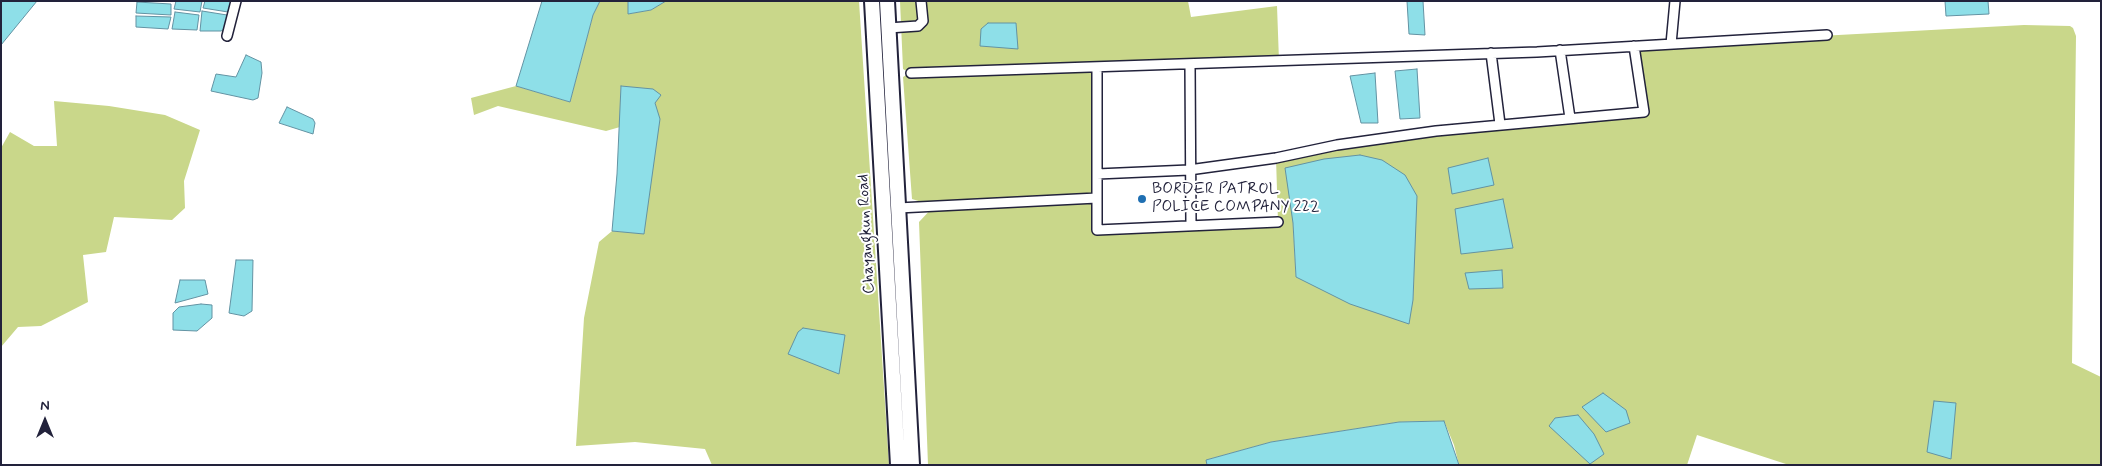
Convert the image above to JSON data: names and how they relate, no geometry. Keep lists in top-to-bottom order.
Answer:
{
  "streets": {
    "highway": ["Chayangkun Road"]
  },
  "places": ["BORDER PATROL POLICE COMPANY 222"],
  "north": "top"
}
